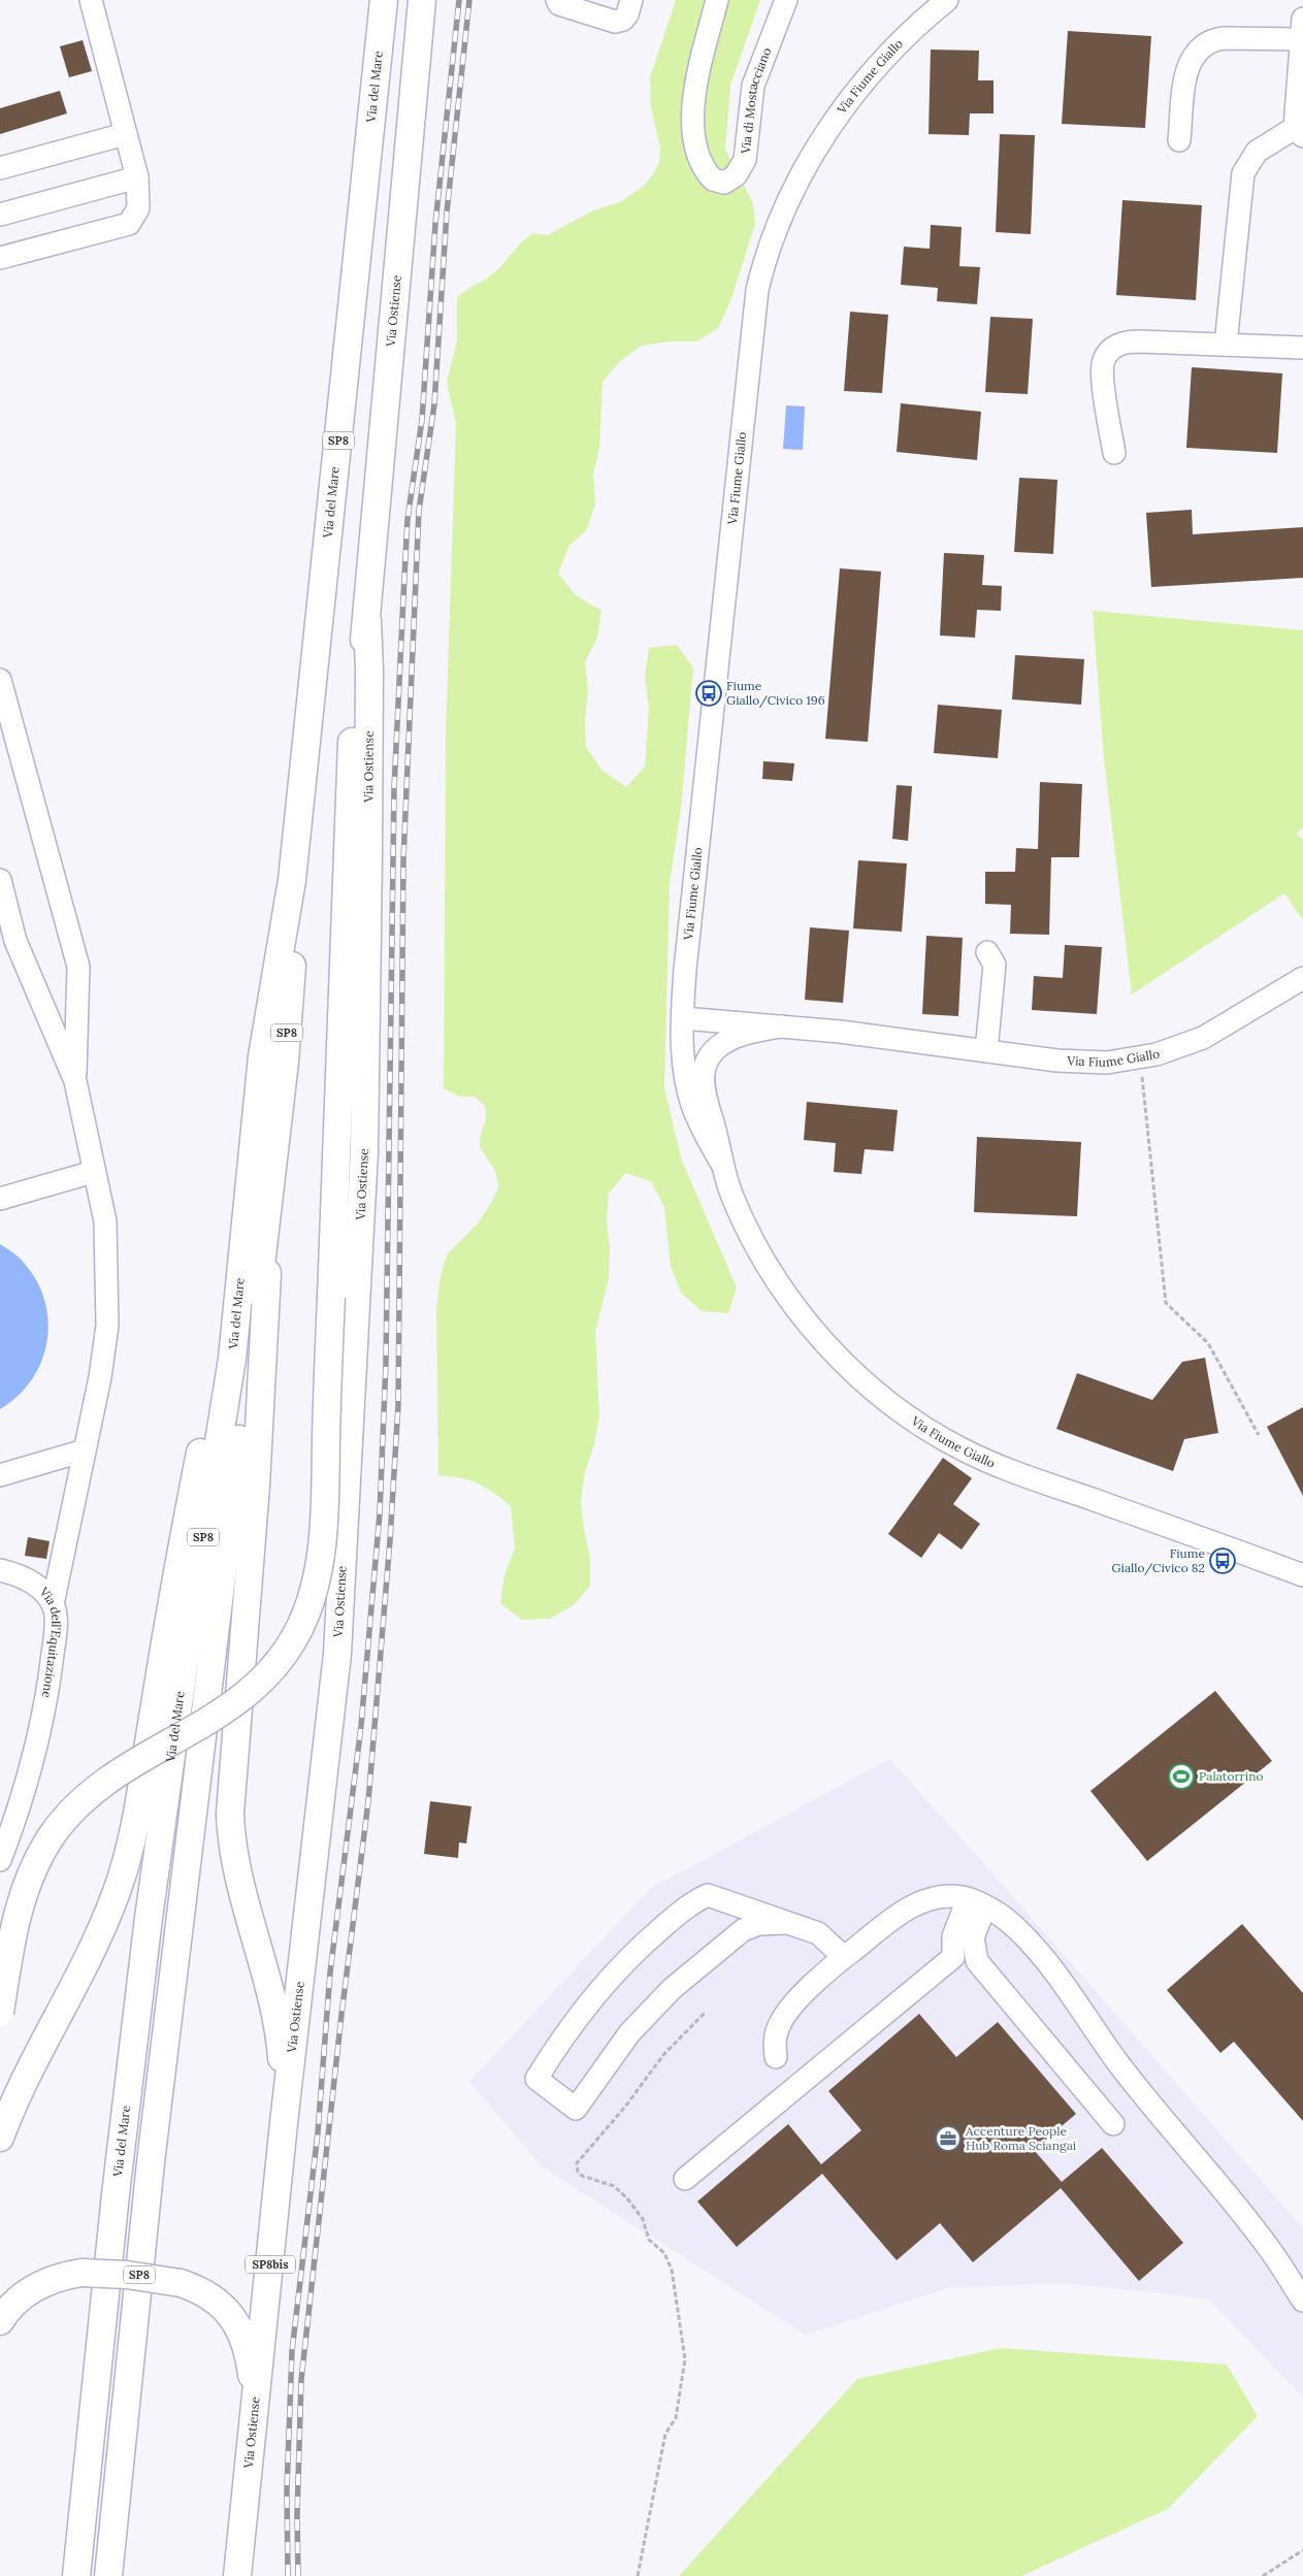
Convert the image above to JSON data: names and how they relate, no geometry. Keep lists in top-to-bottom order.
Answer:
{
  "streets": {
    "main road": [
      "Via del Mare",
      "Via Ostiense",
      "SP8",
      "SP8bis"
    ],
    "street": ["Via Fiume Giallo", "Via di Mostacciano", "Via dell'Equitazione"]
  },
  "places": {
    "bus stop": ["Fiume Giallo/Civico 196", "Fiume Giallo/Civico 82"],
    "sports": ["Palatorrino"],
    "office": ["Accenture People Hub Roma Sciangai"]
  }
}
